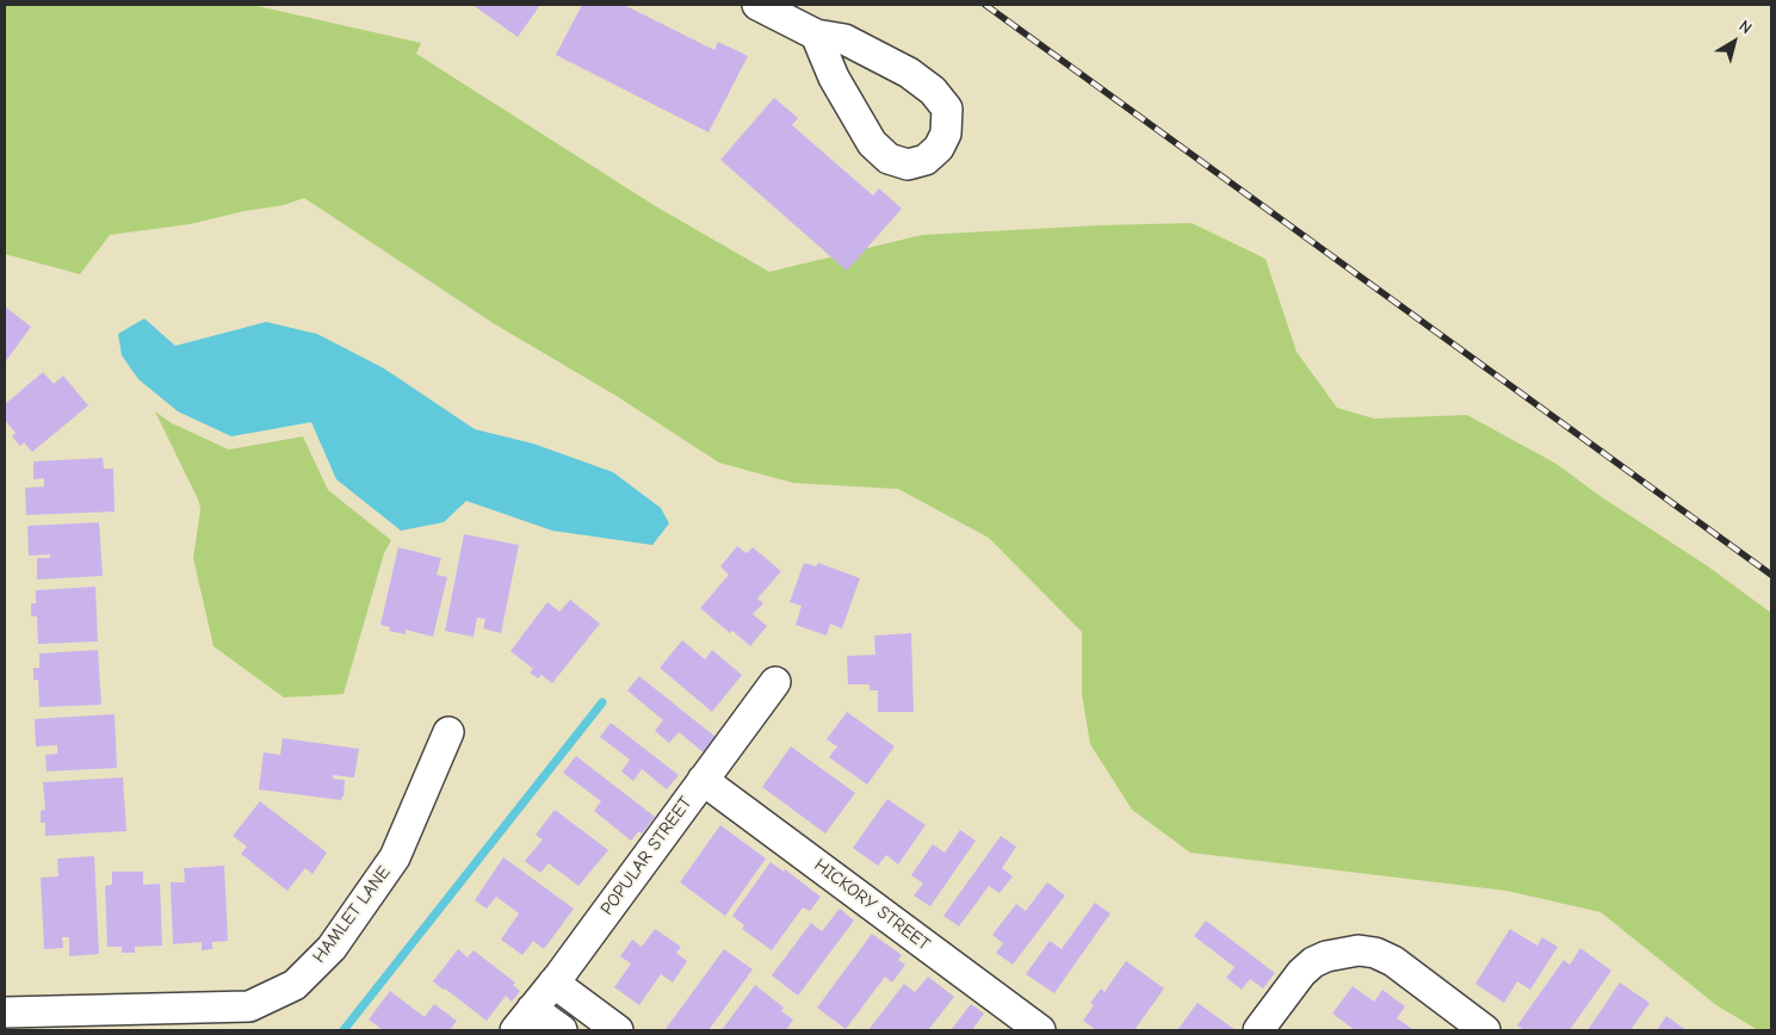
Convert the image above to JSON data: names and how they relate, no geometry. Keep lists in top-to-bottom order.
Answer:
{
  "streets": {
    "street": ["POPULAR STREET", "HICKORY STREET", "HAMLET LANE"]
  },
  "crossings": [
    ["POPULAR STREET", "HICKORY STREET"]
  ],
  "north": "top right"
}
